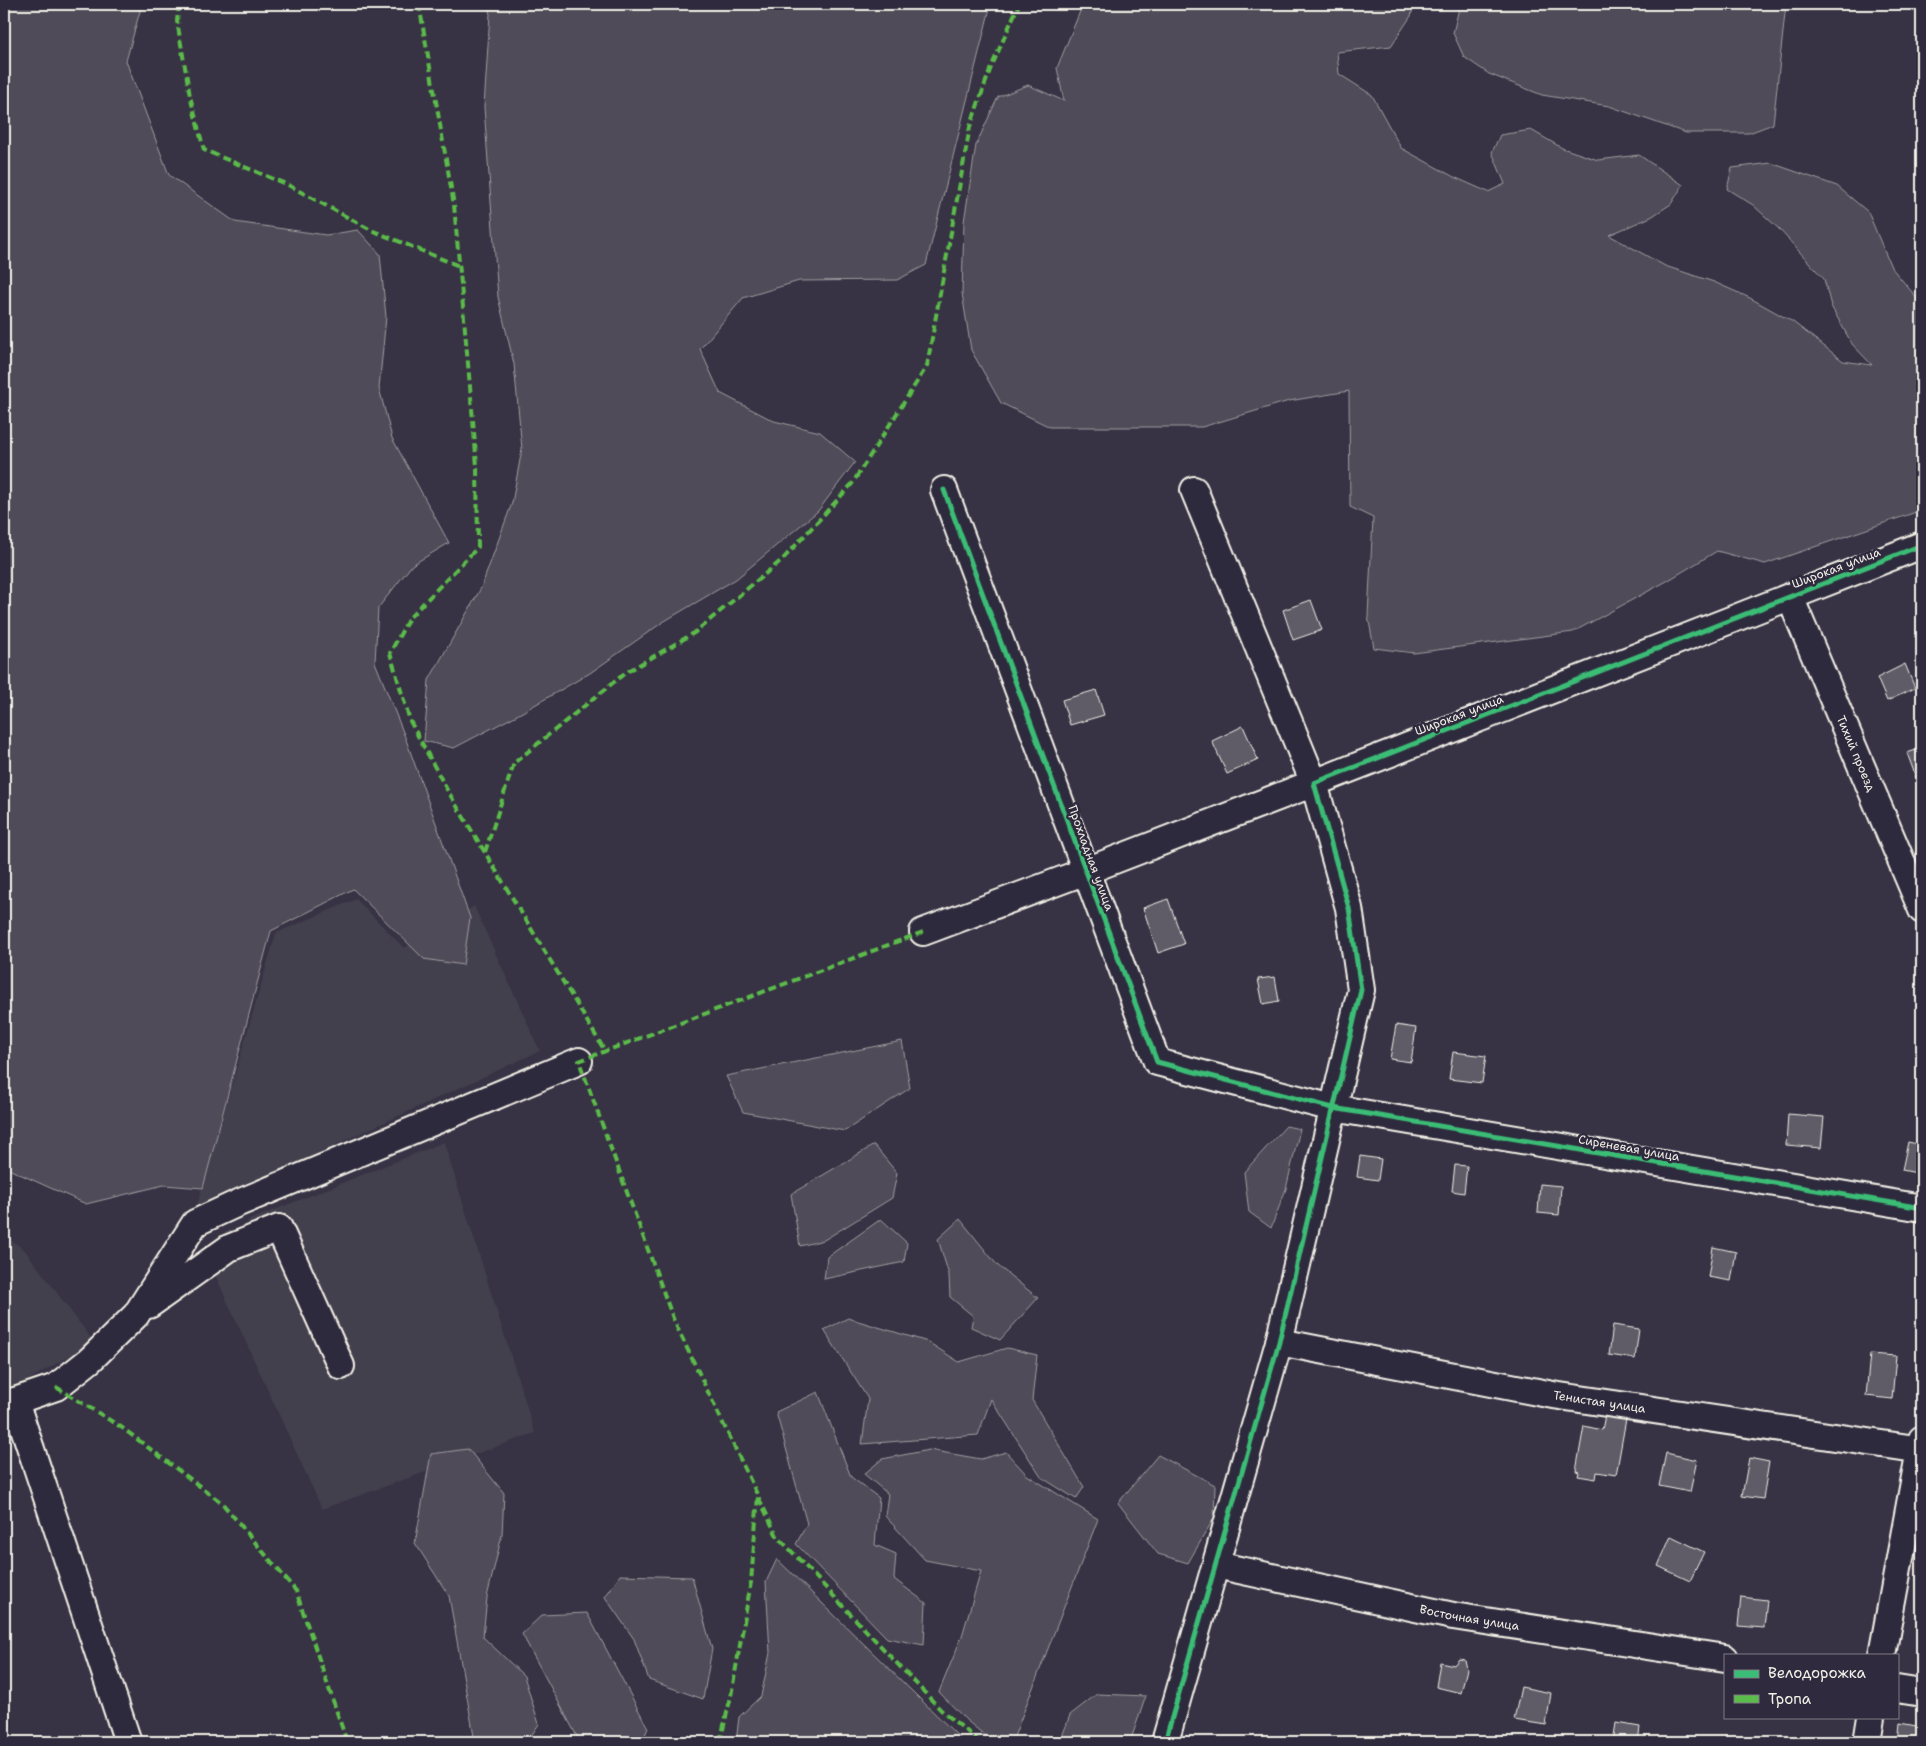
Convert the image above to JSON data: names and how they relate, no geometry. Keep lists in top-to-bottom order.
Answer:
{
  "streets": {
    "street": [
      "Широкая улица",
      "Тихий проезд",
      "Прохладная улица",
      "Сиреневая улица",
      "Тенистая улица",
      "Восточная улица"
    ]
  },
  "crossings": [
    ["Широкая улица", "Тихий проезд"],
    ["Широкая улица", "Прохладная улица"],
    ["Прохладная улица", "Сиреневая улица"]
  ],
  "legend": ["Велодорожка", "Тропа"]
}
